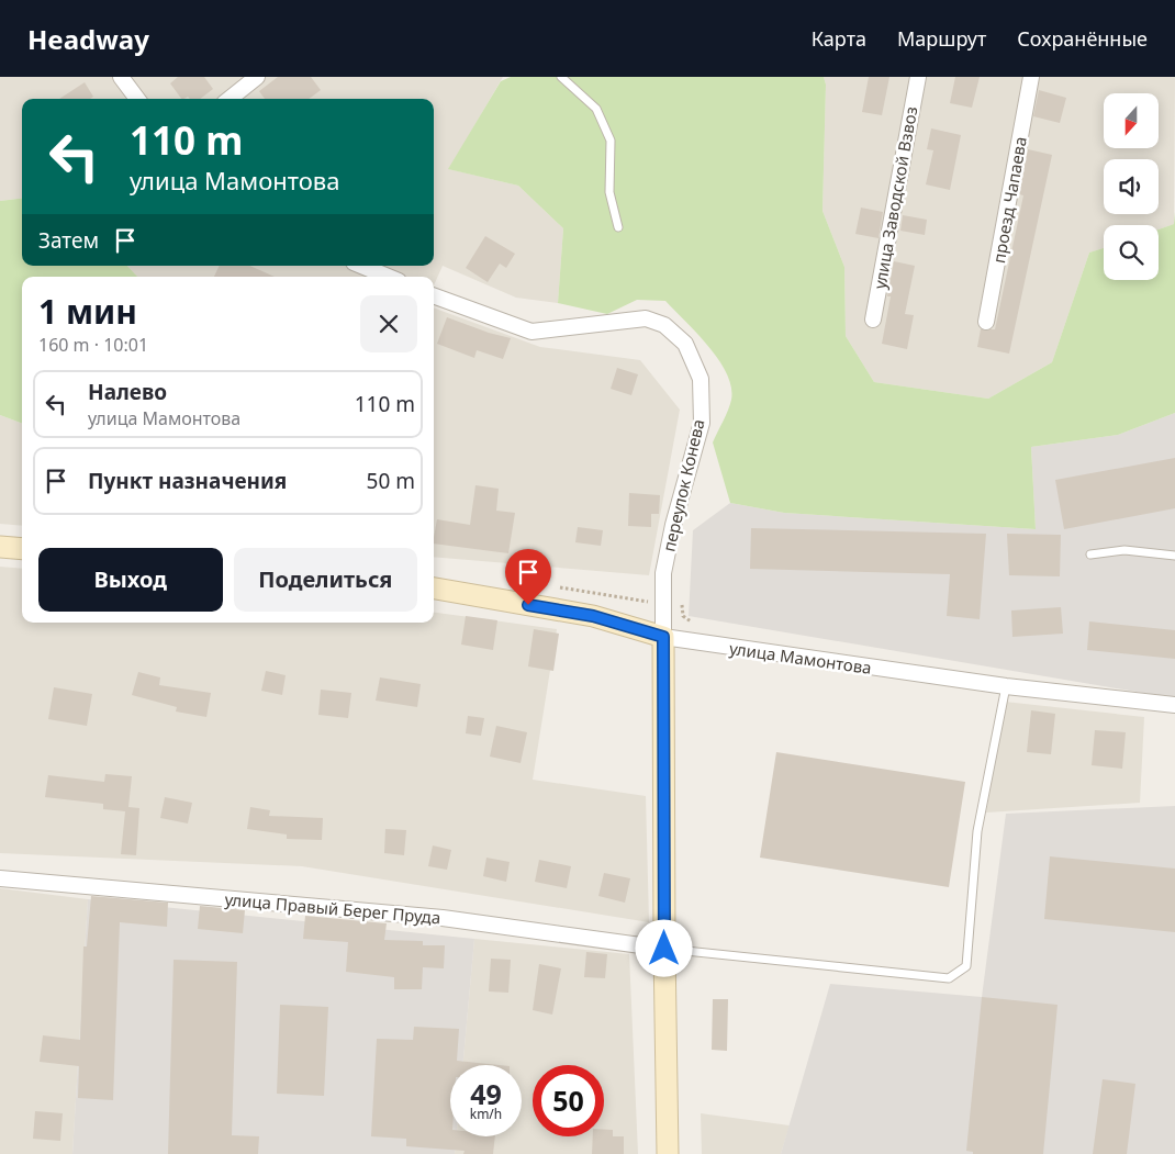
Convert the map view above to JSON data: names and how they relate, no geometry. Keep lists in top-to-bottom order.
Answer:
{
  "streets": {
    "main road": ["улица Мамонтова"],
    "street": [
      "улица Заводской Взвоз",
      "проезд Чапаева",
      "переулок Конева",
      "улица Правый Берег Пруда"
    ]
  },
  "crossings": [
    ["переулок Конева", "улица Мамонтова"]
  ],
  "north": "bottom",
  "page": {
    "header": "Headway",
    "nav": ["Карта", "Маршрут", "Сохранённые"],
    "turn": ["110 m", "улица Мамонтова"],
    "then": "Затем",
    "heading": ["1 мин", "160 m · 10:01"],
    "list": [
      {
        "name": "Налево",
        "note": "улица Мамонтова",
        "value": "110 m"
      },
      {
        "name": "Пункт назначения",
        "value": "50 m"
      }
    ],
    "buttons": ["Выход", "Поделиться"],
    "speed": "49 km/h",
    "limit": "50"
  }
}
